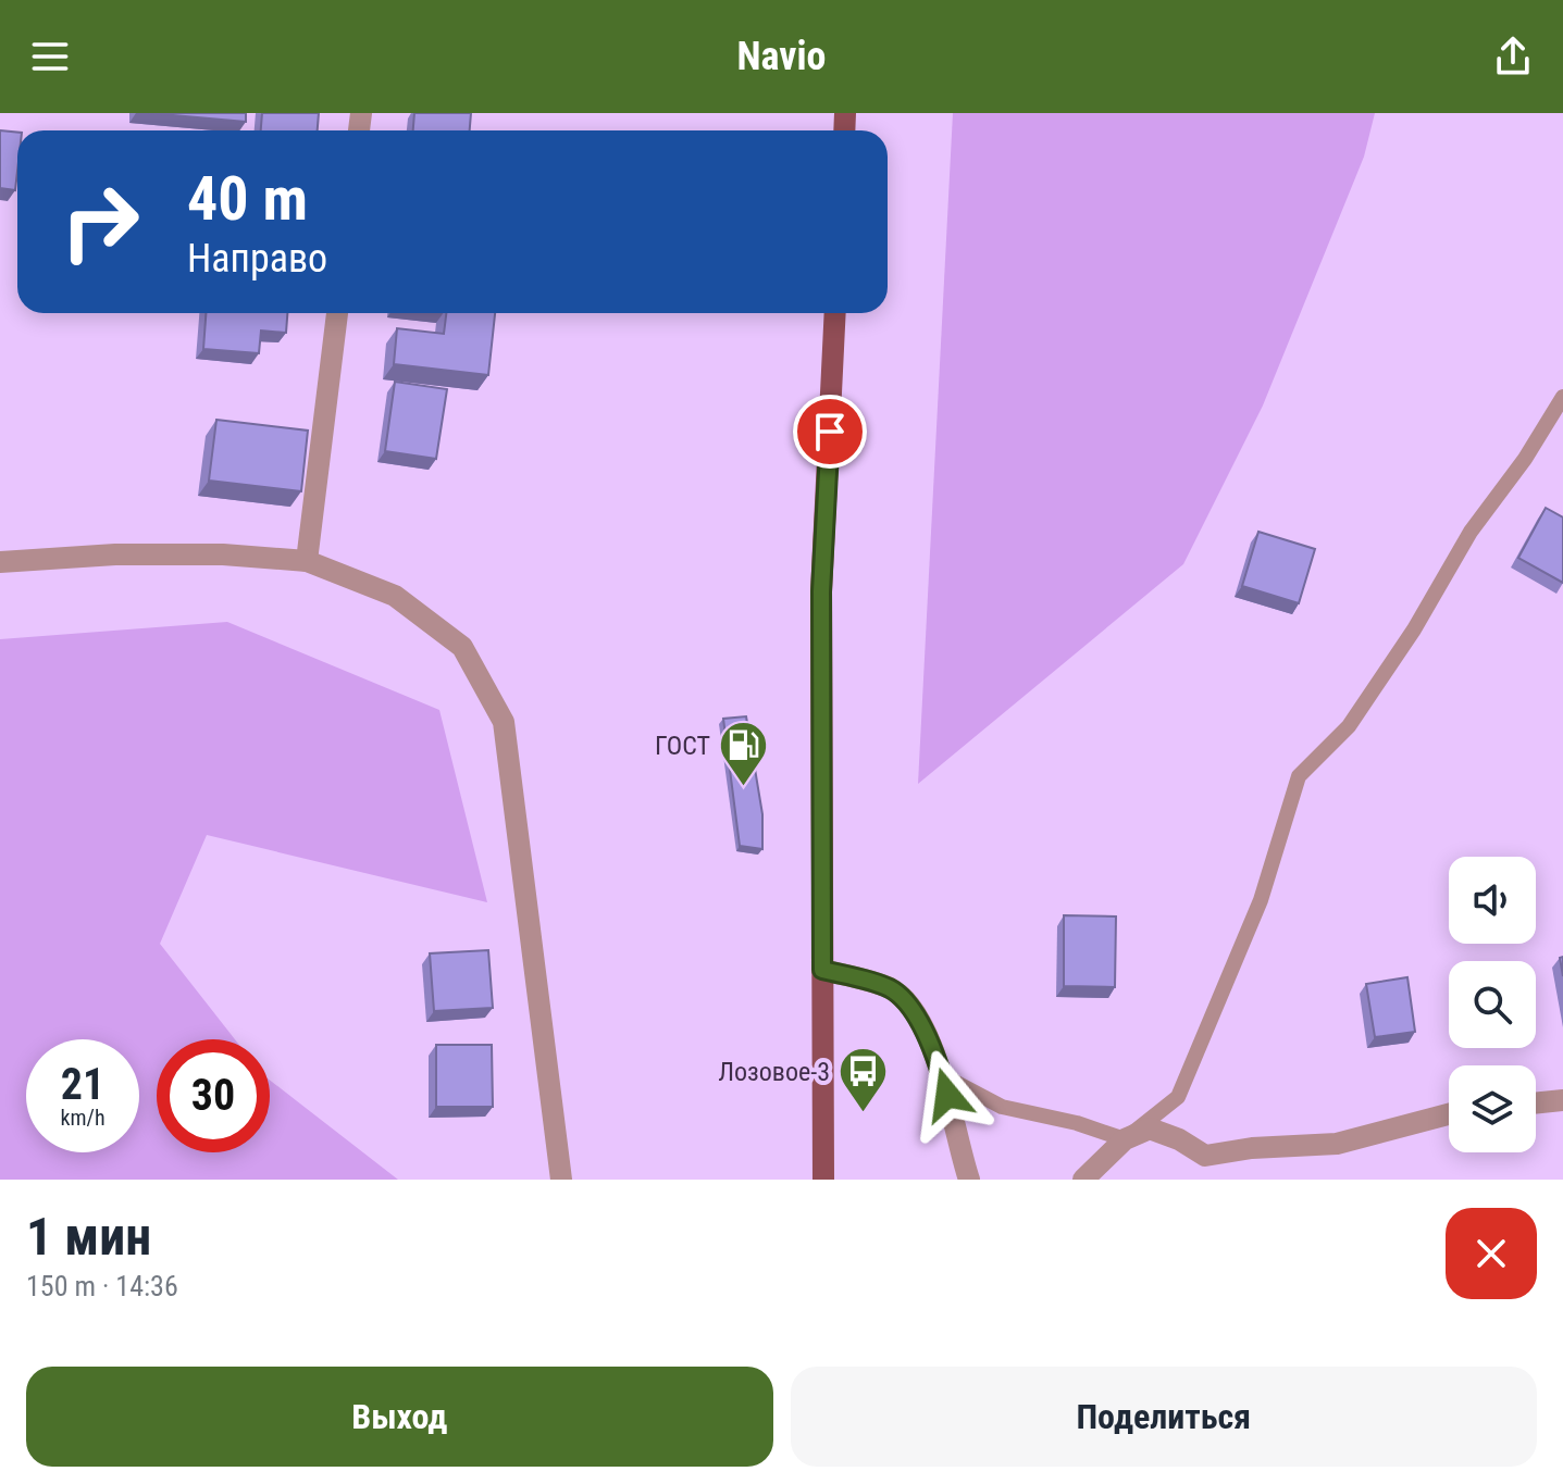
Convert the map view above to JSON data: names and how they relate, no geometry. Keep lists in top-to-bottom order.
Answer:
{
  "places": {
    "fuel station": ["ГОСТ"],
    "bus stop": ["Лозовое-3"]
  },
  "page": {
    "header": "Navio",
    "turn": ["40 m", "Направо"],
    "speed": "21 km/h",
    "limit": "30",
    "heading": ["1 мин", "150 m · 14:36"],
    "buttons": ["Выход", "Поделиться"]
  }
}
